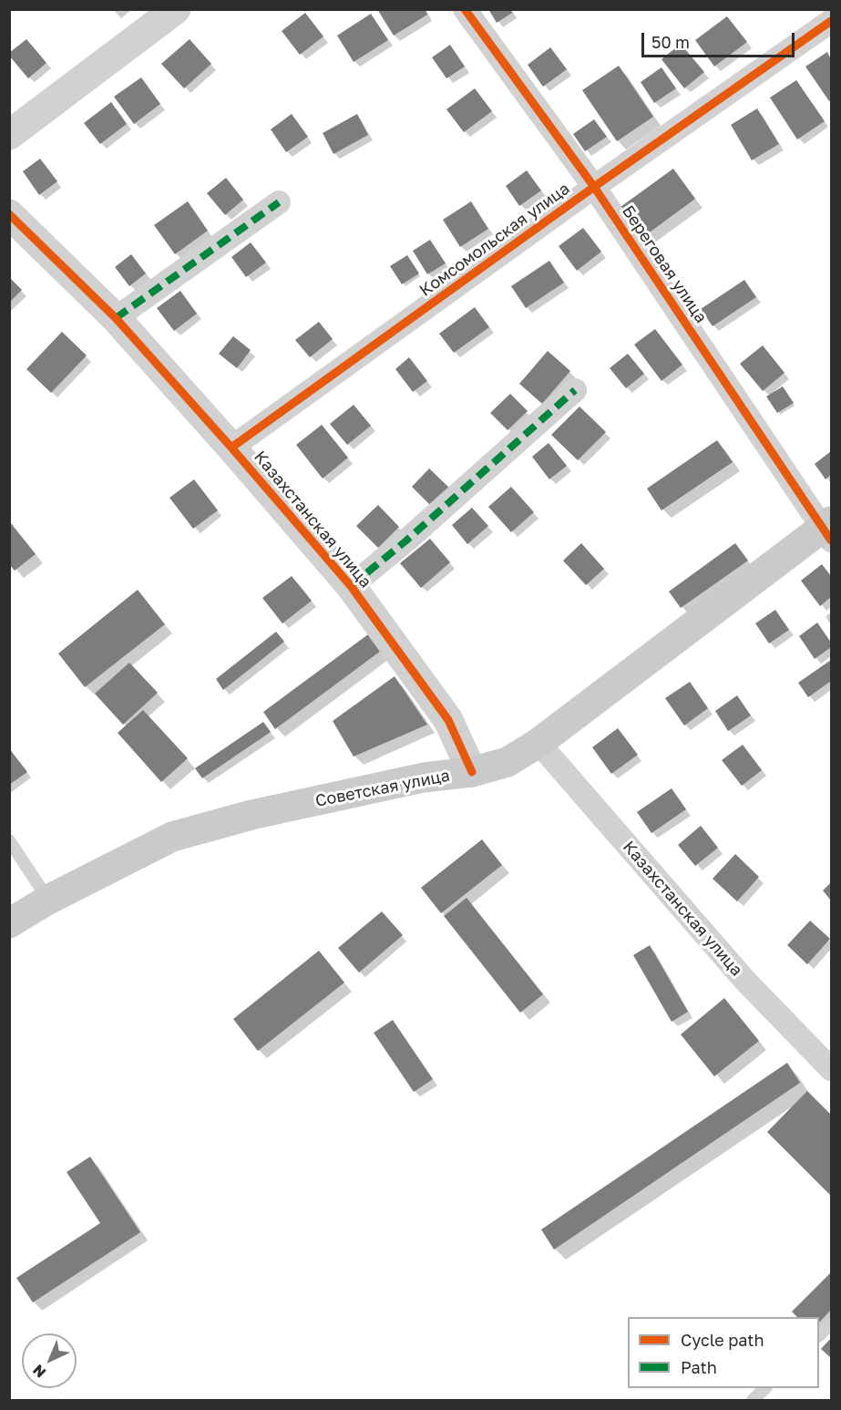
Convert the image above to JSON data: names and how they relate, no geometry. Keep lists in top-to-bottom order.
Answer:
{
  "streets": {
    "main road": ["Советская улица"],
    "street": ["Комсомольская улица", "Береговая улица", "Казахстанская улица"]
  },
  "crossings": [
    ["Комсомольская улица", "Береговая улица"],
    ["Комсомольская улица", "Казахстанская улица"],
    ["Береговая улица", "Советская улица"],
    ["Казахстанская улица", "Советская улица"]
  ],
  "legend": ["Cycle path", "Path"],
  "scale_bar": "50 m",
  "north": "bottom left"
}
